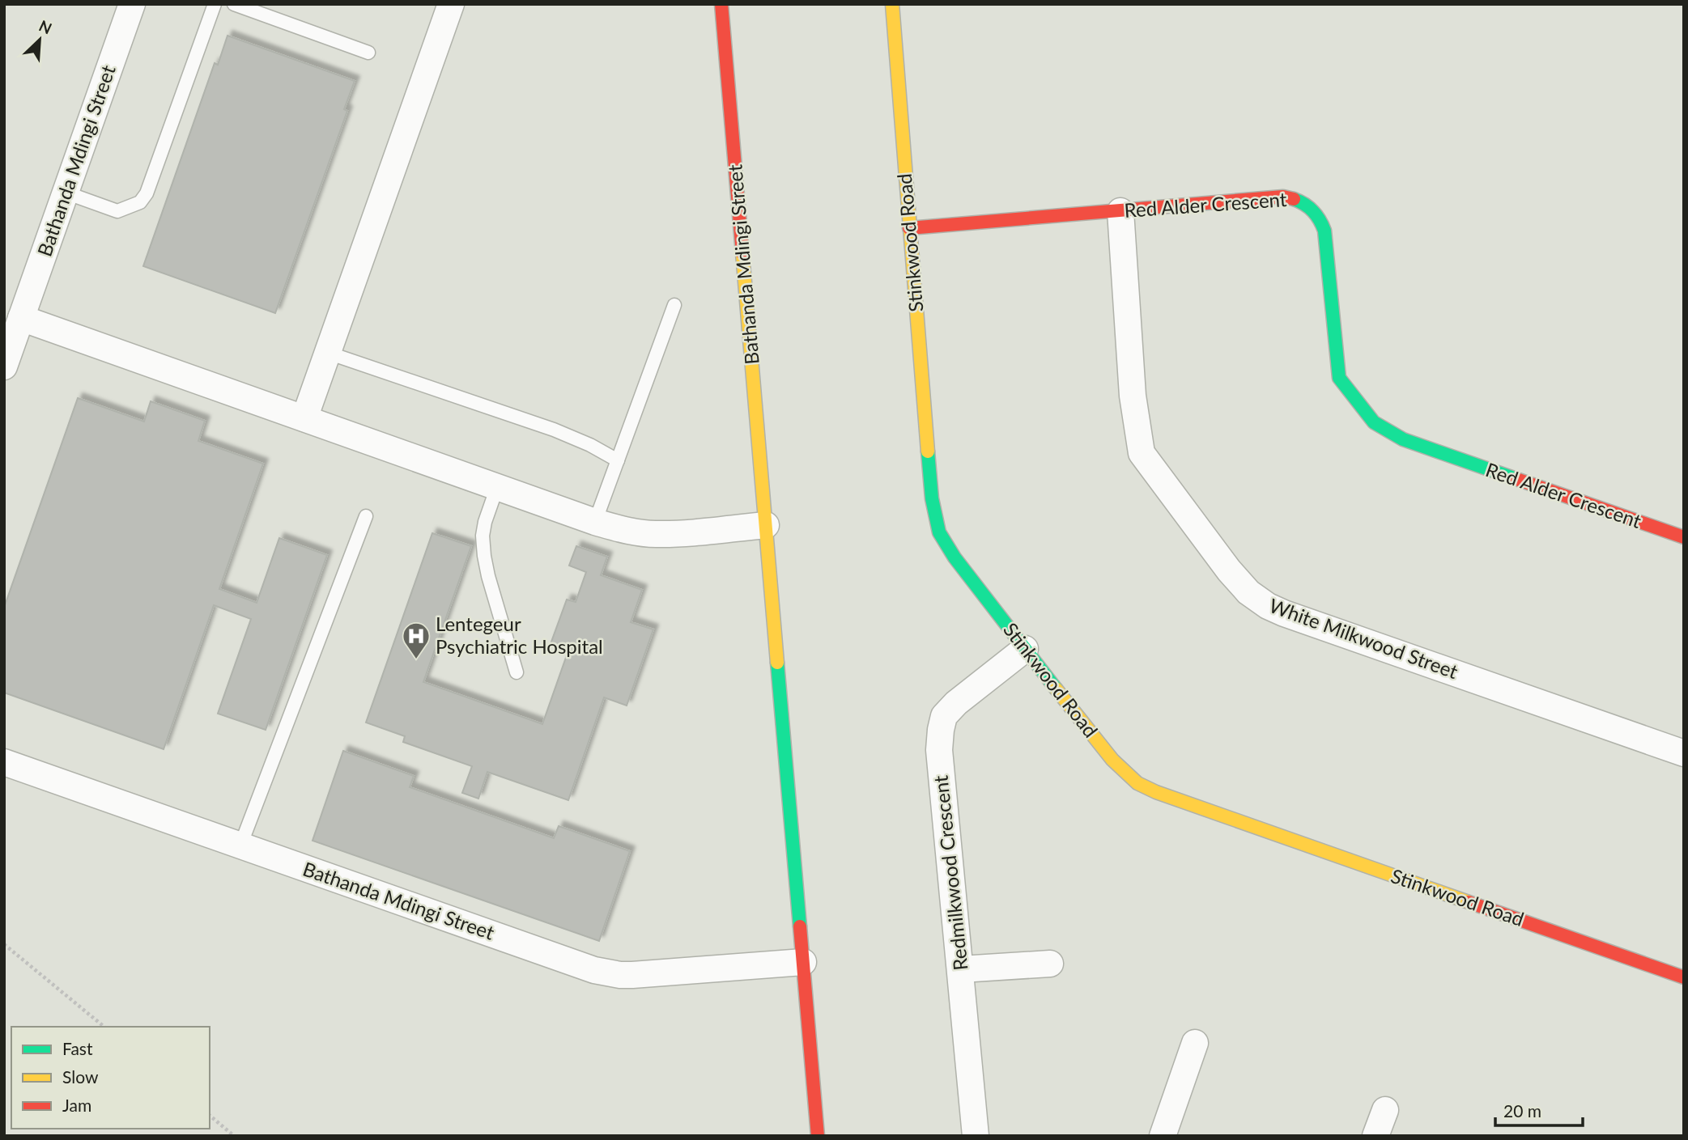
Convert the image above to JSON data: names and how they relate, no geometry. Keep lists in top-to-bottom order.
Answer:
{
  "streets": {
    "street": [
      "Bathanda Mdingi Street",
      "Red Alder Crescent",
      "Stinkwood Road",
      "White Milkwood Street",
      "Redmilkwood Crescent"
    ]
  },
  "crossings": [
    ["Red Alder Crescent", "Stinkwood Road"],
    ["Red Alder Crescent", "White Milkwood Street"],
    ["Stinkwood Road", "Redmilkwood Crescent"]
  ],
  "places": {
    "hospital": ["Lentegeur Psychiatric Hospital"]
  },
  "legend": ["Fast", "Slow", "Jam"],
  "scale_bar": "20 m",
  "north": "top right"
}
